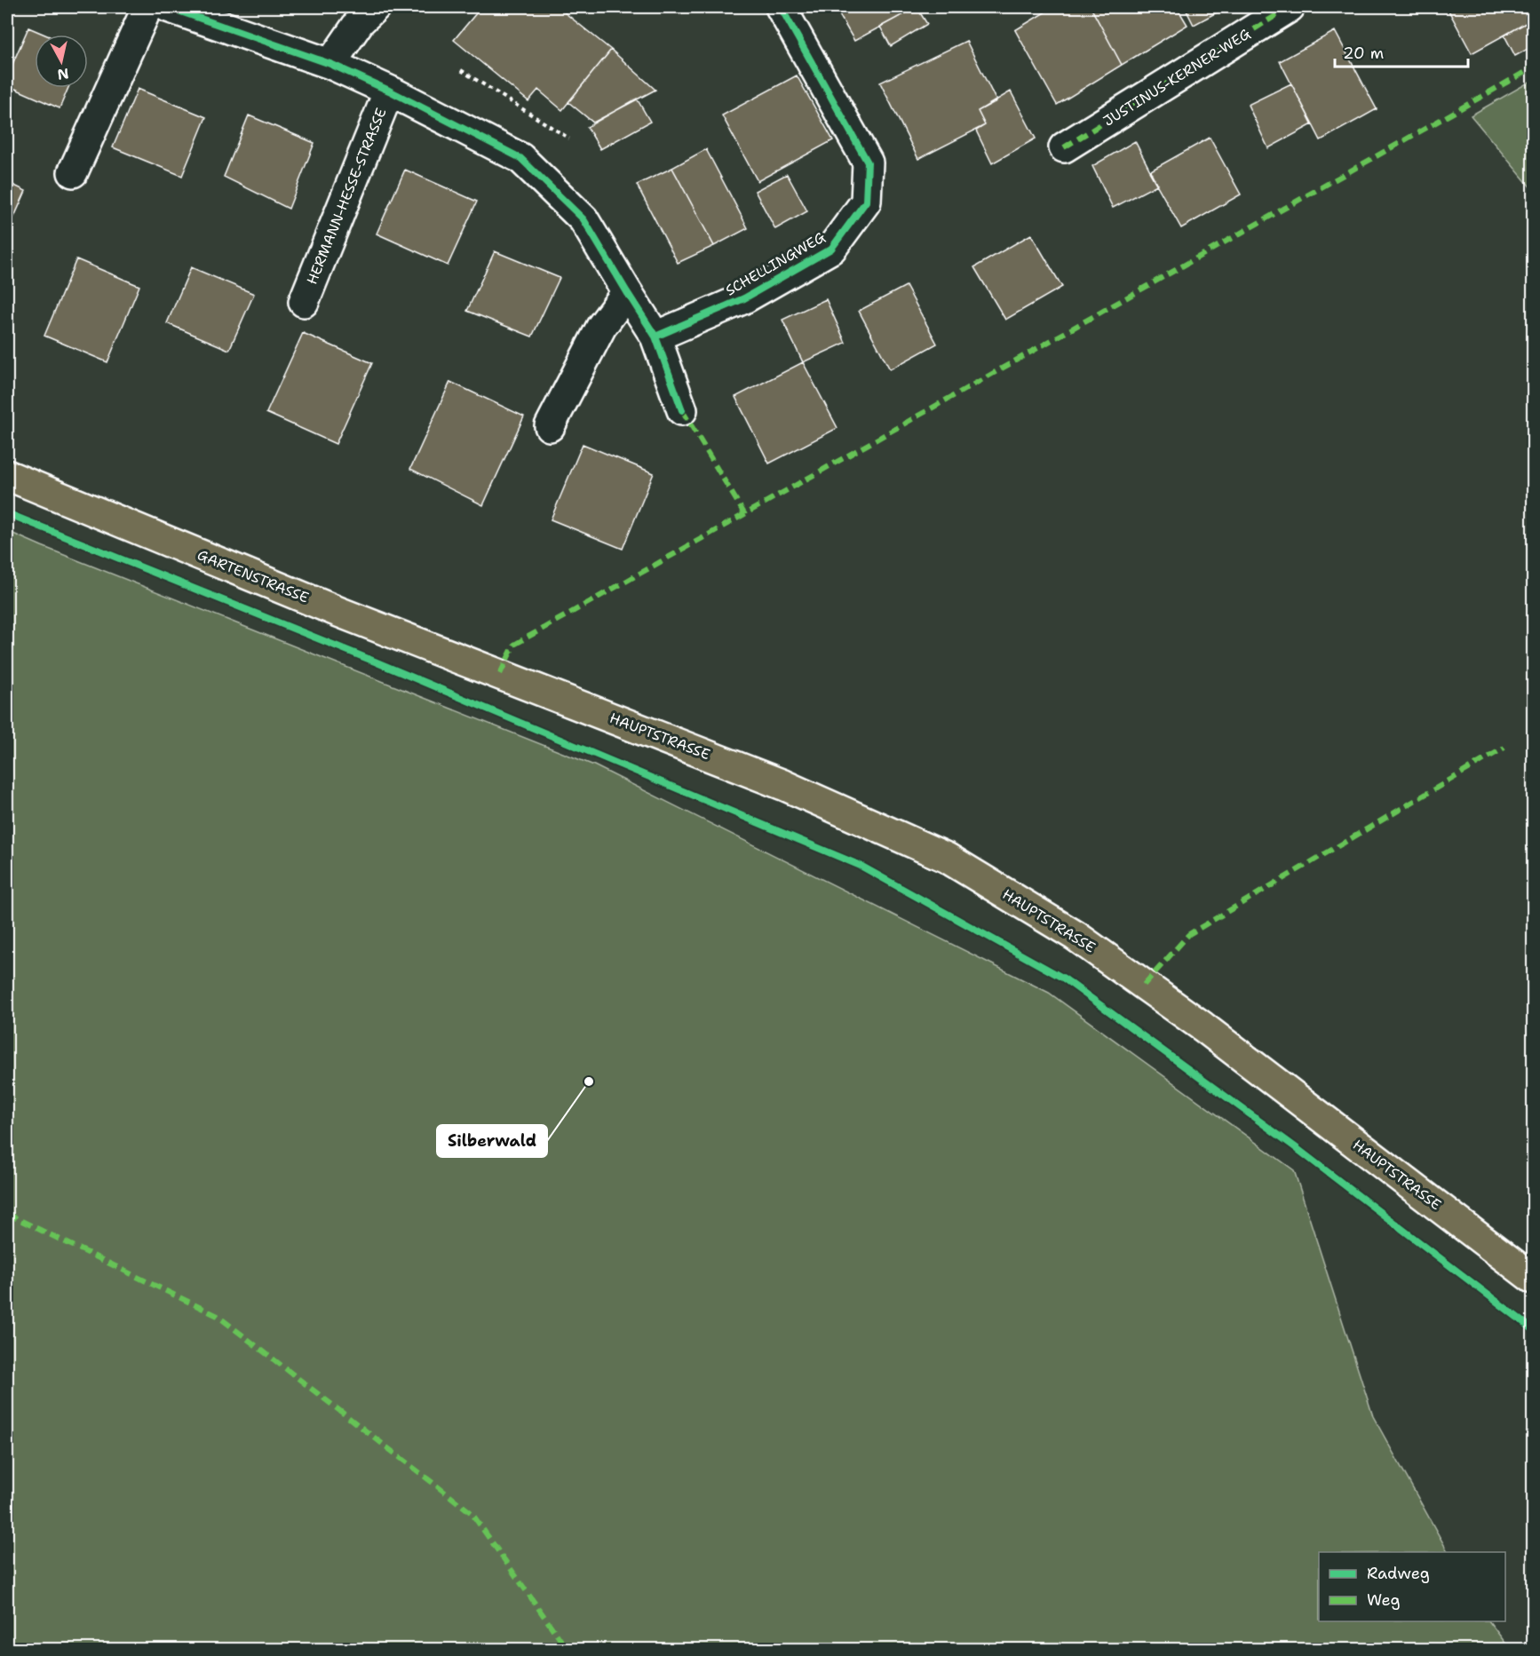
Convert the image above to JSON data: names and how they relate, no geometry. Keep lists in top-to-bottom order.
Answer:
{
  "streets": {
    "main road": ["GARTENSTRASSE", "HAUPTSTRASSE"],
    "street": ["JUSTINUS-KERNER-WEG", "HERMANN-HESSE-STRASSE", "SCHELLINGWEG"]
  },
  "crossings": [
    ["HERMANN-HESSE-STRASSE", "SCHELLINGWEG"],
    ["GARTENSTRASSE", "HAUPTSTRASSE"]
  ],
  "places": ["Silberwald"],
  "legend": ["Radweg", "Weg"],
  "scale_bar": "20 m",
  "north": "bottom"
}
